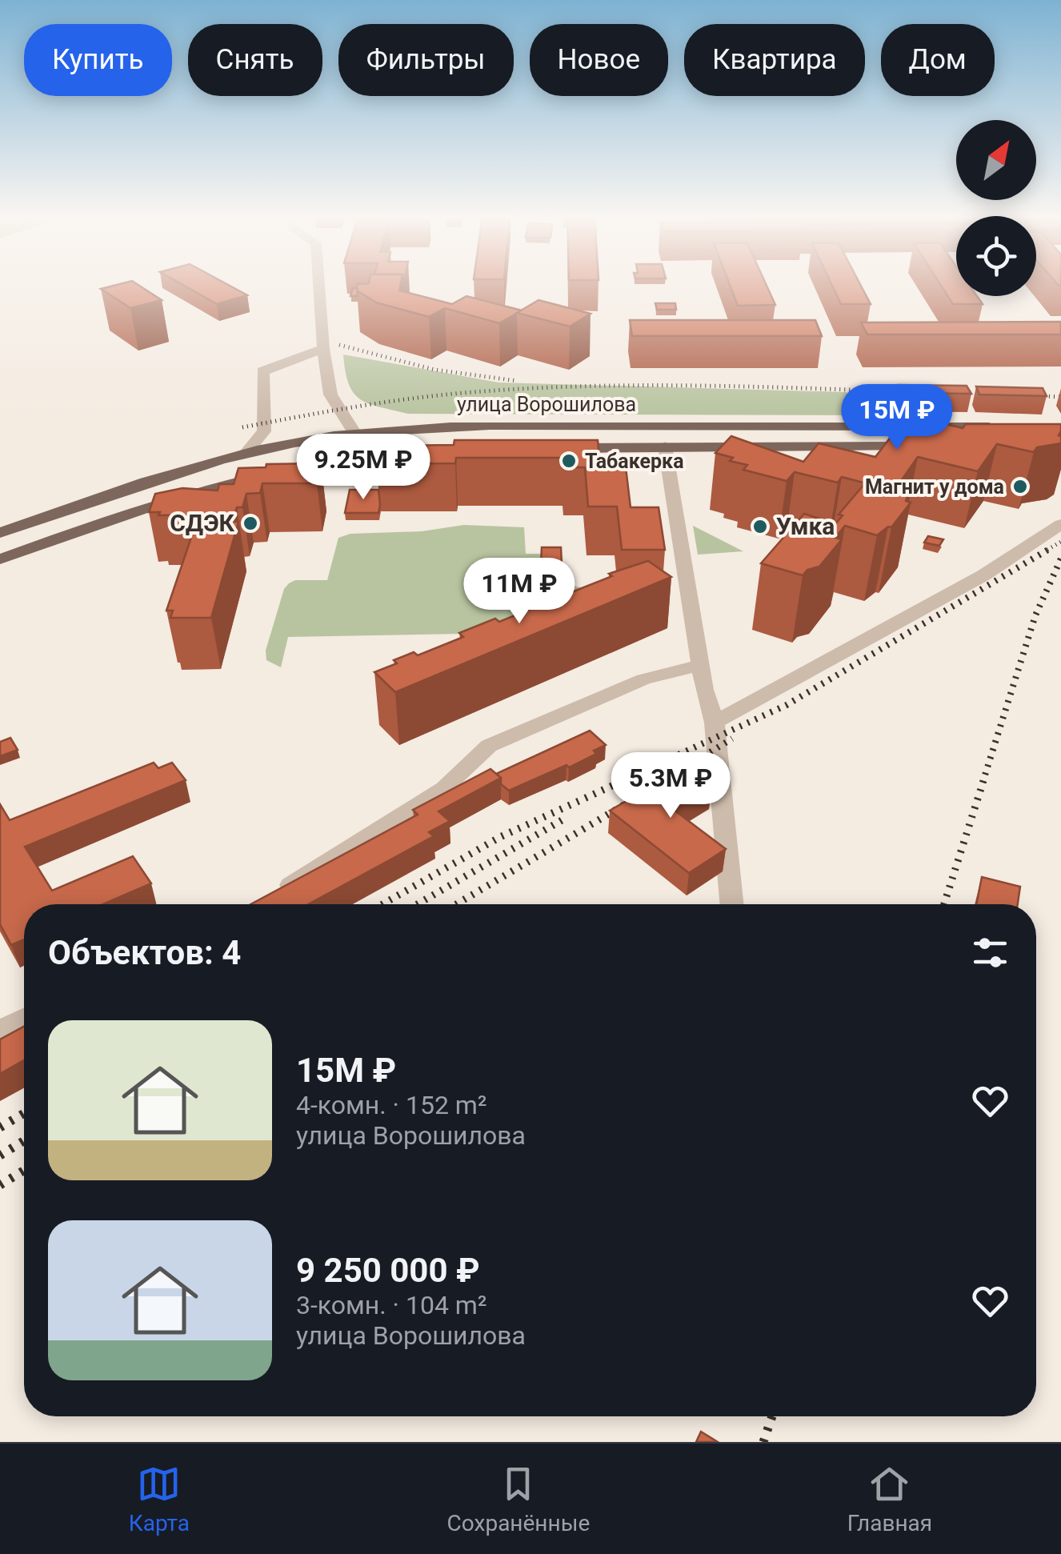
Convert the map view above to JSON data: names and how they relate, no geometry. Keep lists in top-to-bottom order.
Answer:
{
  "streets": {
    "main road": ["улица Ворошилова"]
  },
  "places": [
    "Табакерка",
    "Магнит у дома",
    "СДЭК",
    "Умка"
  ],
  "north": "top right",
  "page": {
    "chip": [
      "Купить",
      "Снять",
      "Фильтры",
      "Новое",
      "Квартира",
      "Дом"
    ],
    "price": [
      "15M ₽",
      "9.25M ₽",
      "11M ₽",
      "5.3M ₽"
    ],
    "heading": "Объектов: 4",
    "list": [
      {
        "name": "15M ₽",
        "note": "4-комн. · 152 m² · улица Ворошилова"
      },
      {
        "name": "9 250 000 ₽",
        "note": "3-комн. · 104 m² · улица Ворошилова"
      }
    ],
    "tabs": ["Карта", "Сохранённые", "Главная"]
  }
}
